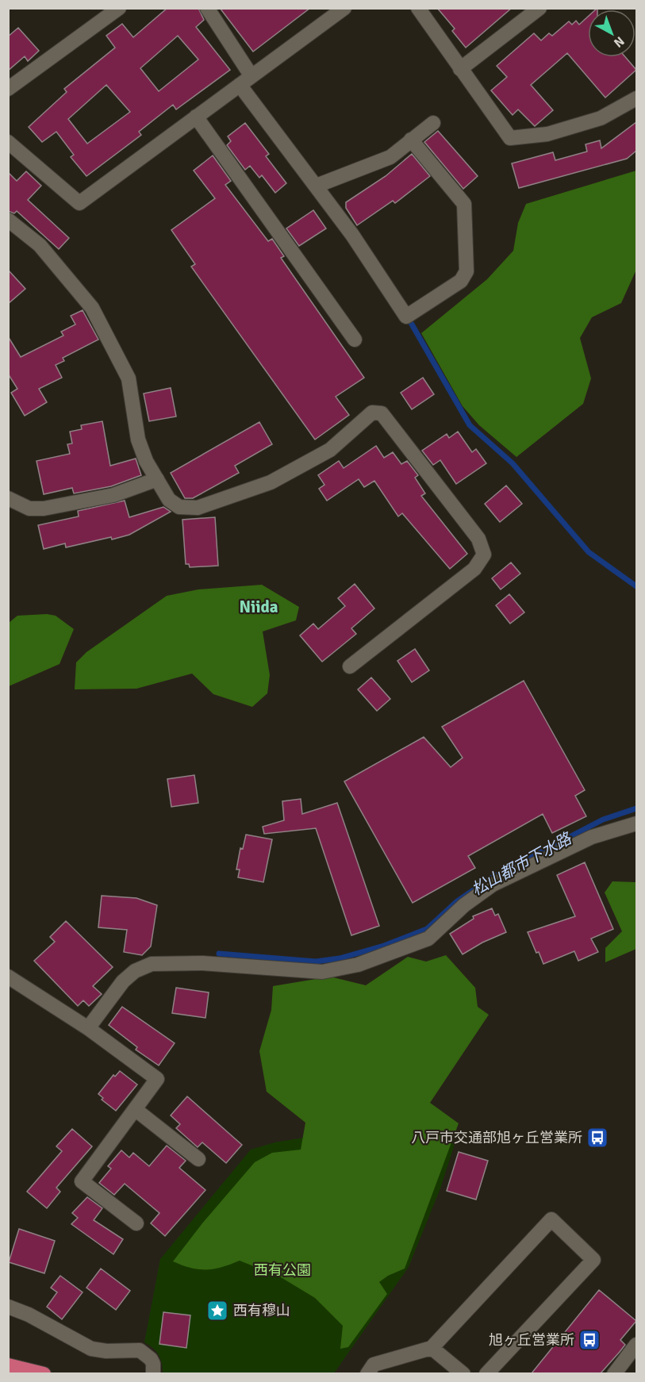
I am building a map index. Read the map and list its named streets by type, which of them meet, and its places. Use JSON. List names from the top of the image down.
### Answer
{
  "districts": ["Niida"],
  "water": ["松山都市下水路"],
  "parks": ["西有公園"],
  "places": {
    "bus stop": ["八戸市交通部旭ヶ丘営業所", "旭ヶ丘営業所"],
    "place": ["西有穆山"]
  },
  "north": "bottom right"
}
